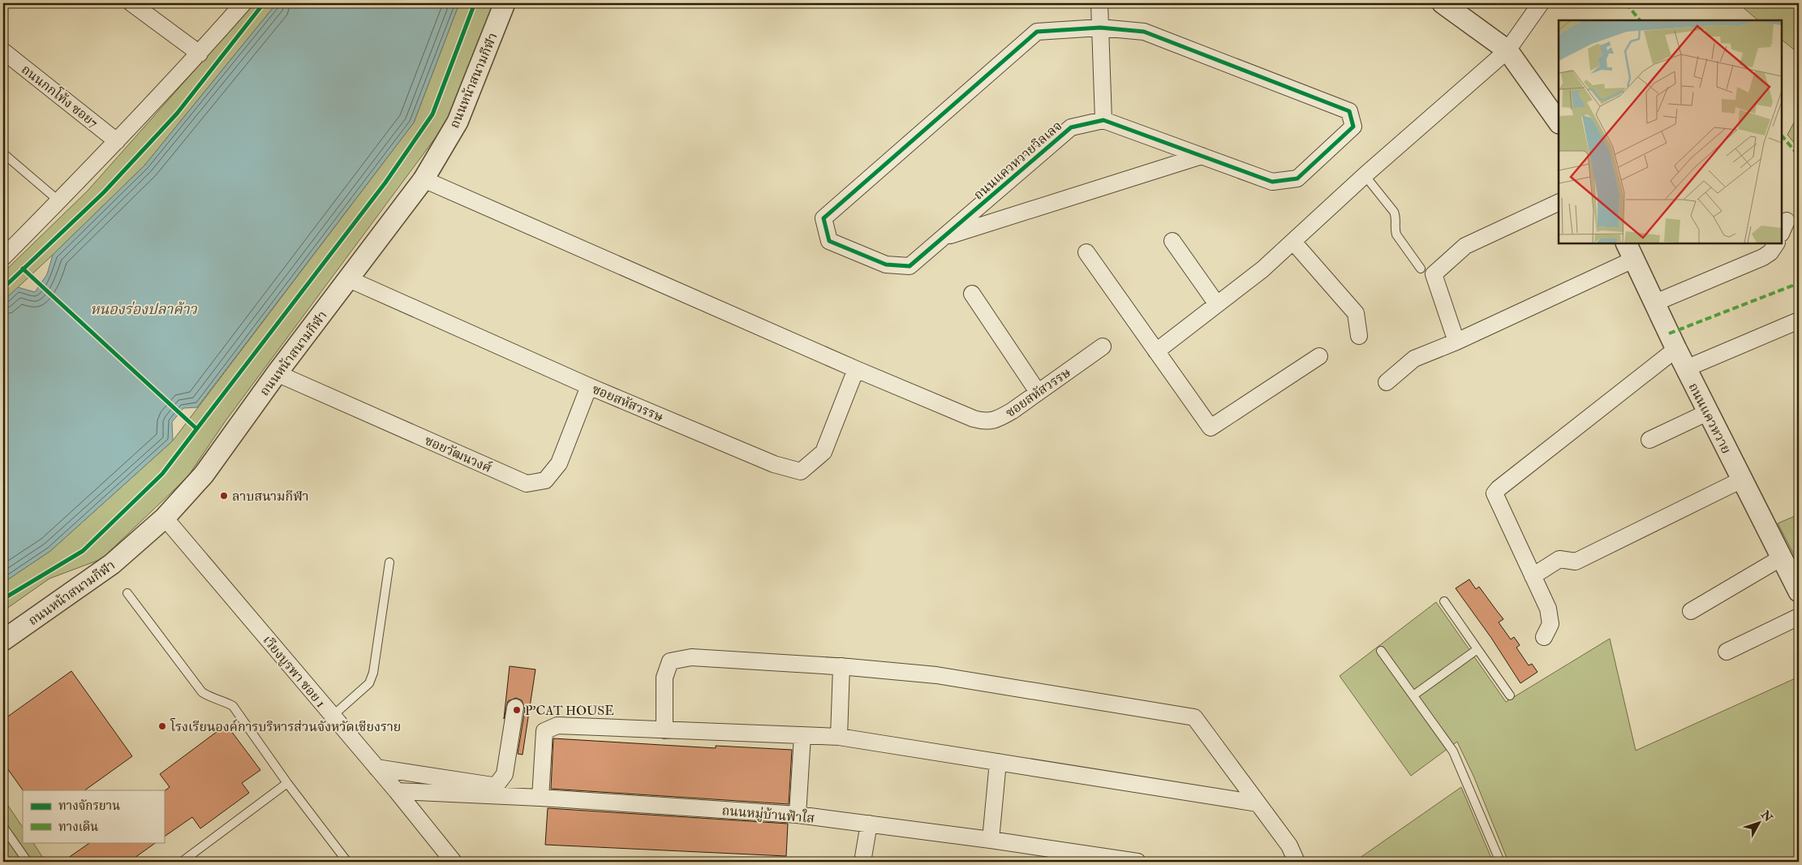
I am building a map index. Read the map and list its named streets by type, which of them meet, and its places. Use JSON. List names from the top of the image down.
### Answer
{
  "streets": {
    "street": [
      "ถนนหน้าสนามกีฬา",
      "ถนนกกโท้ง ซอย7",
      "ถนนแควหวายวิลเลจ",
      "ซอยสหัสวรรษ",
      "ถนนแควหวาย",
      "ซอยวัฒนวงศ์",
      "เวียงบูรพา ซอย 1",
      "ถนนหมู่บ้านฟ้าใส"
    ]
  },
  "crossings": [
    ["ถนนหน้าสนามกีฬา", "ซอยสหัสวรรษ"],
    ["ถนนหน้าสนามกีฬา", "ซอยวัฒนวงศ์"],
    ["ถนนหน้าสนามกีฬา", "เวียงบูรพา ซอย 1"],
    ["ซอยสหัสวรรษ", "ซอยวัฒนวงศ์"],
    ["เวียงบูรพา ซอย 1", "ถนนหมู่บ้านฟ้าใส"]
  ],
  "water": ["หนองร่องปลาค้าว"],
  "places": ["ลาบสนามกีฬา", "P'CAT HOUSE", "โรงเรียนองค์การบริหารส่วนจังหวัดเชียงราย"],
  "legend": ["ทางจักรยาน", "ทางเดิน"],
  "north": "top right"
}
